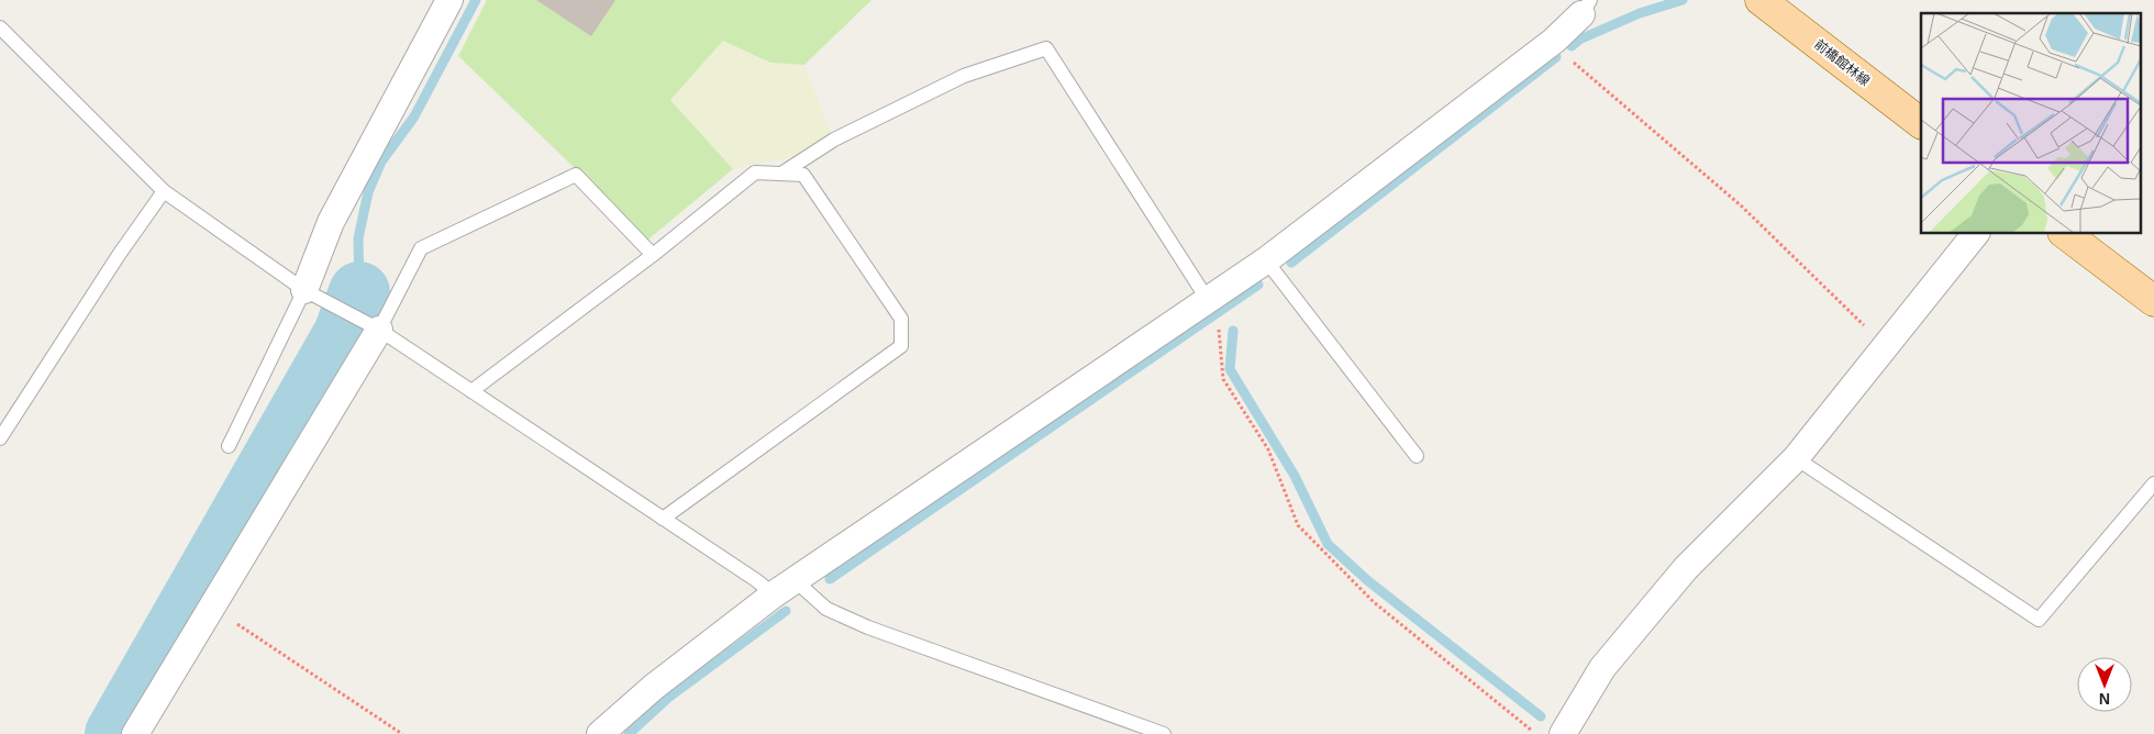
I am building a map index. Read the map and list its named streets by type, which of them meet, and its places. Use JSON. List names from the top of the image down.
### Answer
{
  "streets": {
    "main road": ["前橋館林線"]
  },
  "north": "bottom"
}
